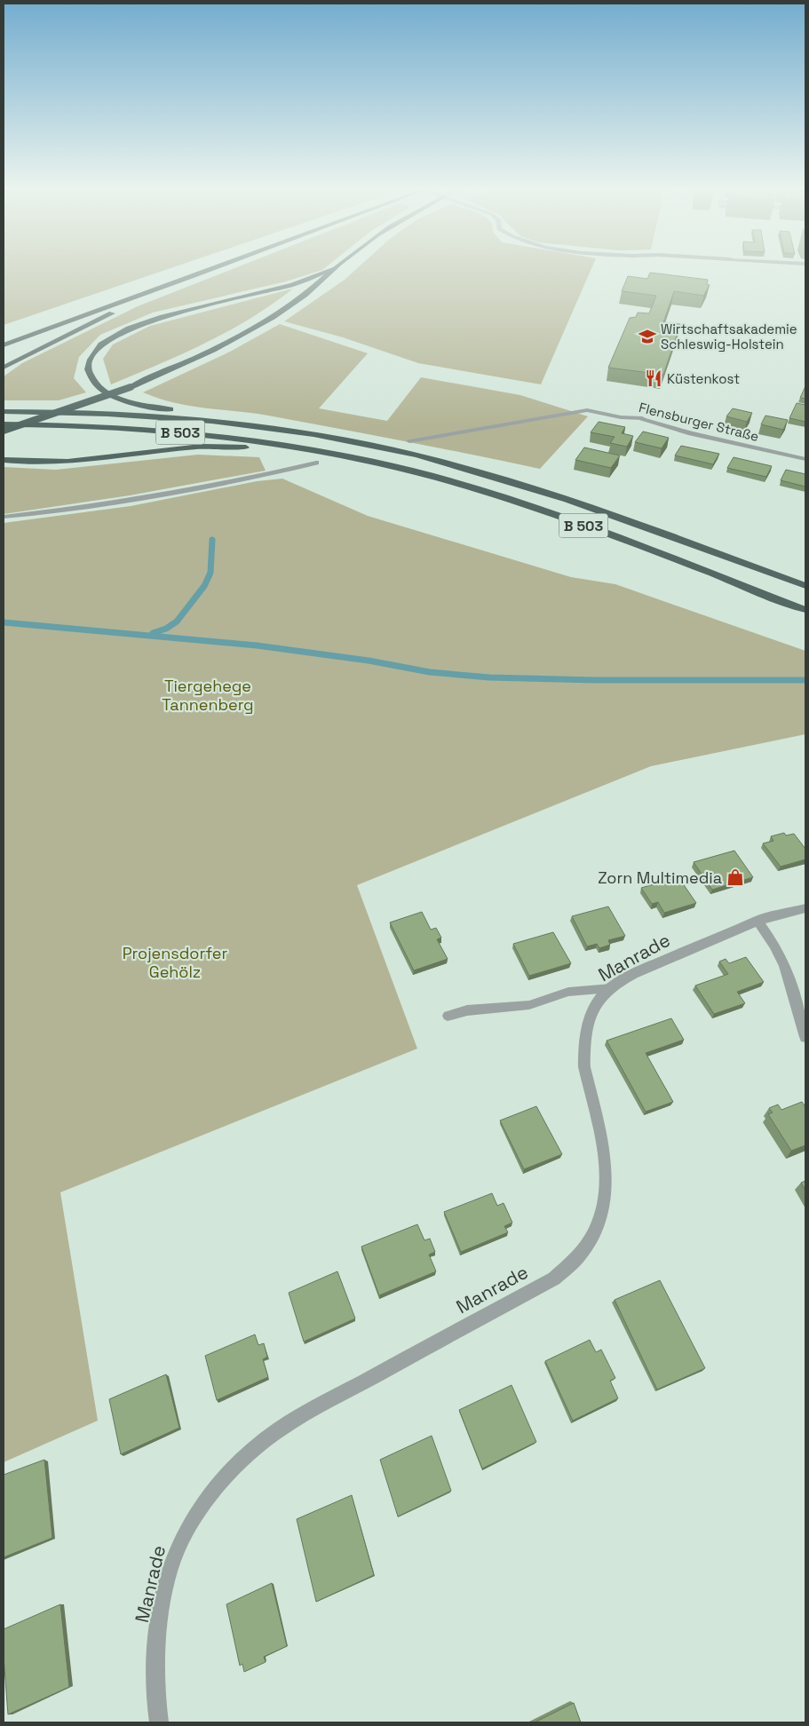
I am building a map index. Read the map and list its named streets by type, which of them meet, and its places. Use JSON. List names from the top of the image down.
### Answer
{
  "streets": {
    "highway": ["B 503"],
    "street": ["Flensburger Straße", "Manrade"]
  },
  "parks": ["Tiergehege Tannenberg", "Projensdorfer Gehölz"],
  "places": {
    "school or university": ["Wirtschaftsakademie Schleswig-Holstein"],
    "restaurant": ["Küstenkost"],
    "shop": ["Zorn Multimedia"]
  }
}
